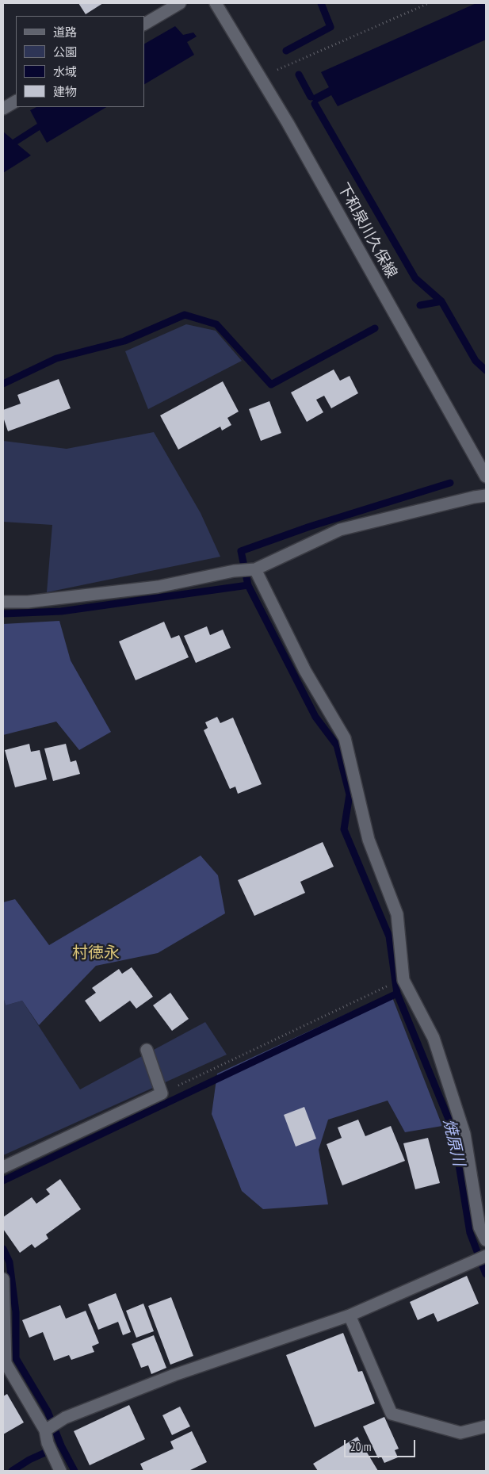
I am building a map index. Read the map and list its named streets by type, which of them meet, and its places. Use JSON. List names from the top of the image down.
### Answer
{
  "streets": {
    "street": ["下和泉川久保線"]
  },
  "districts": ["村徳永"],
  "water": ["焼原川"],
  "legend": [
    "道路",
    "公園",
    "水域",
    "建物"
  ],
  "scale_bar": "20 m"
}
